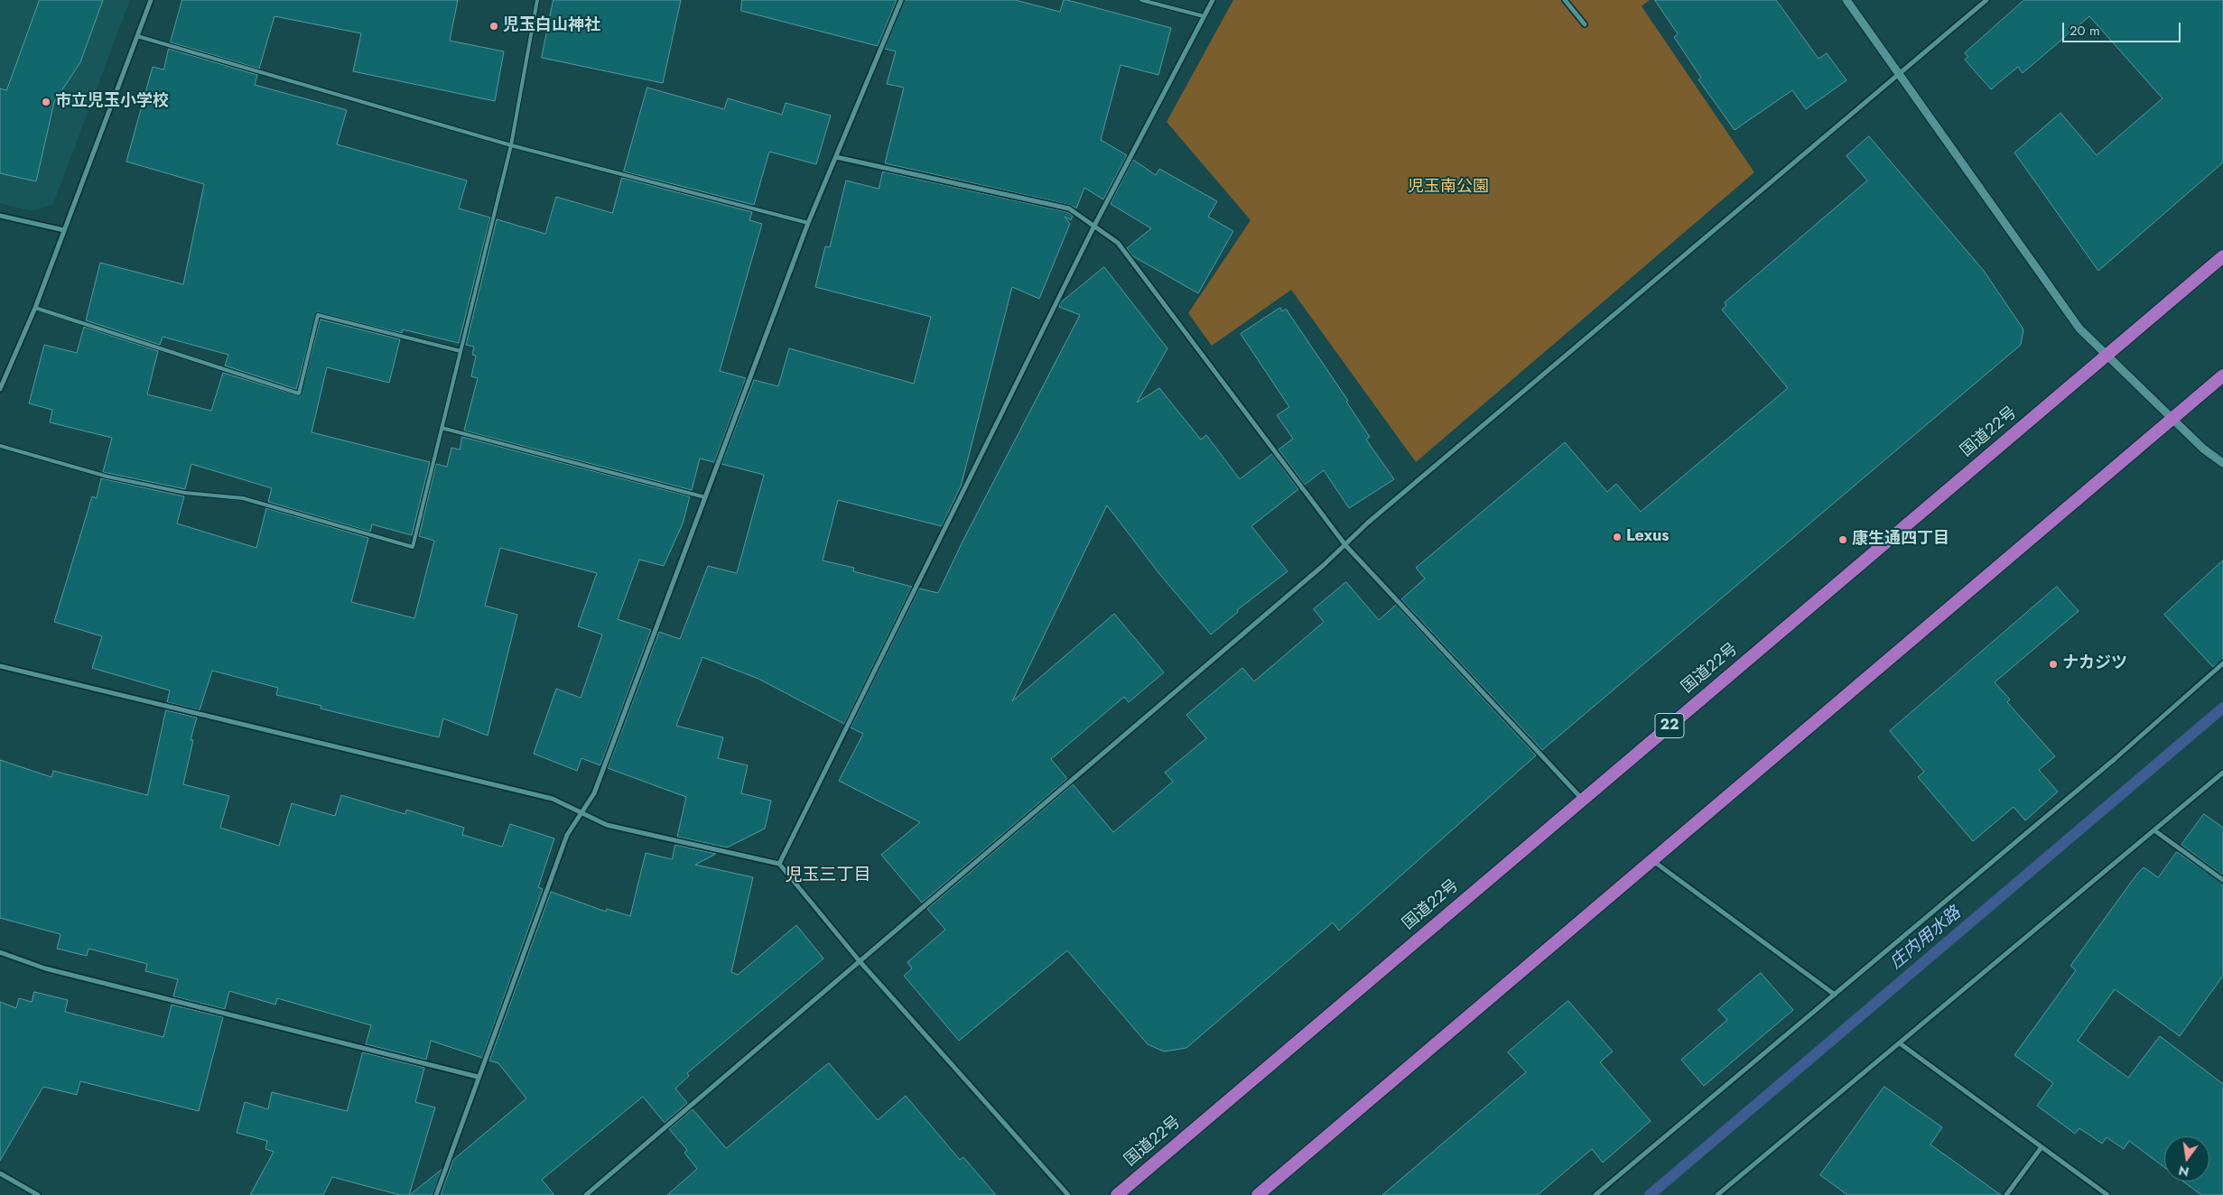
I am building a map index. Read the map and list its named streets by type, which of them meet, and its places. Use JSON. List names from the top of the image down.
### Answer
{
  "streets": {
    "highway": ["国道22号", "22"]
  },
  "districts": ["児玉三丁目"],
  "water": ["庄内用水路"],
  "parks": ["児玉南公園"],
  "places": [
    "児玉白山神社",
    "市立児玉小学校",
    "Lexus",
    "康生通四丁目",
    "ナカジツ"
  ],
  "scale_bar": "20 m",
  "north": "bottom"
}
